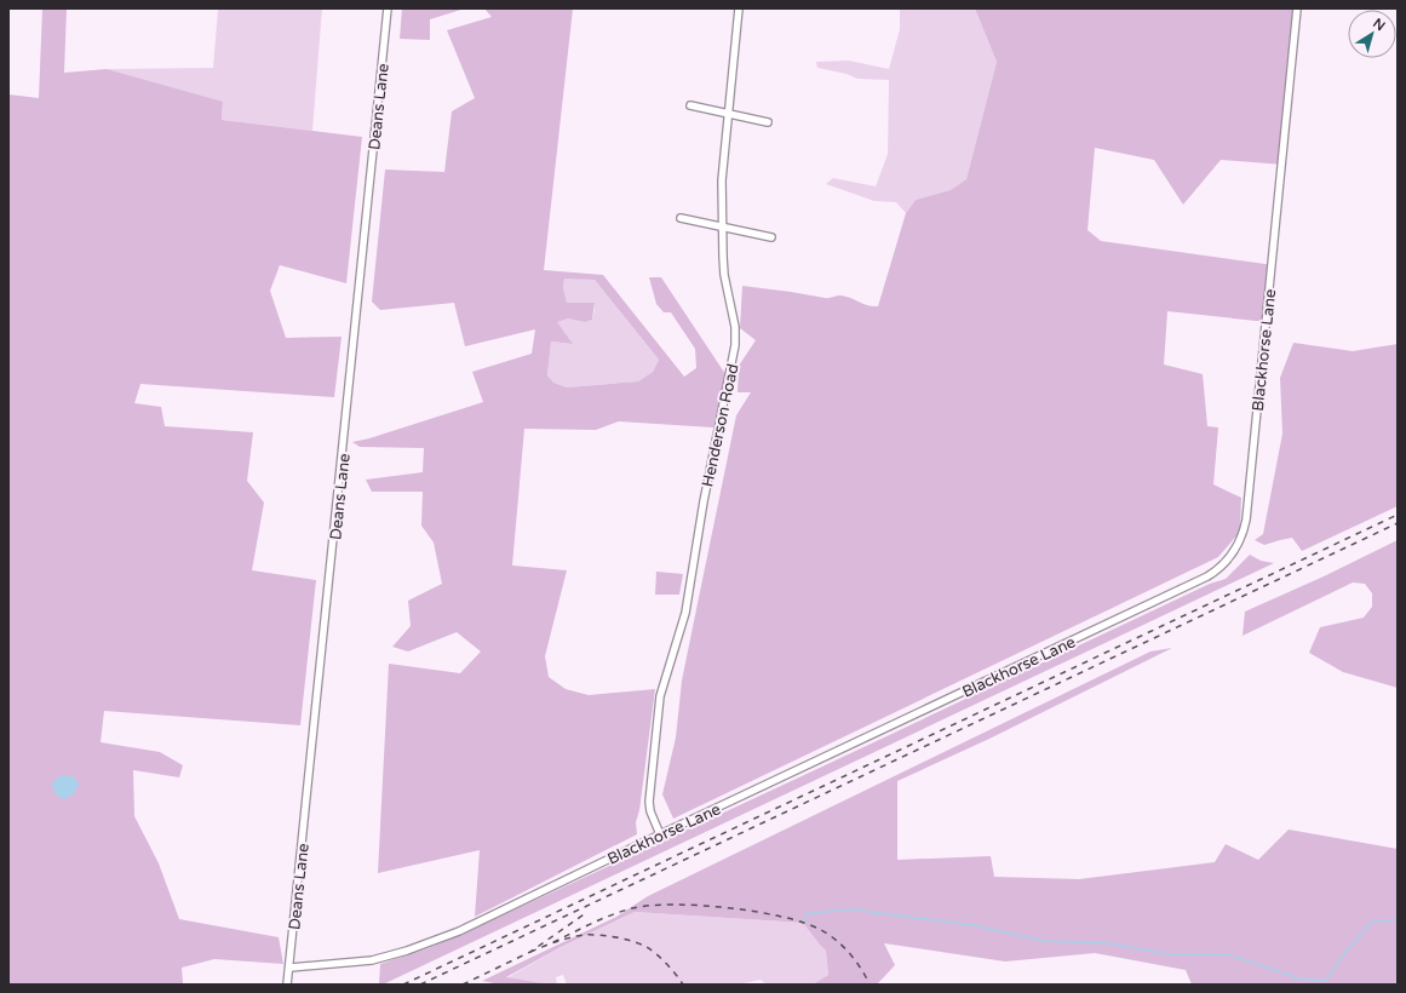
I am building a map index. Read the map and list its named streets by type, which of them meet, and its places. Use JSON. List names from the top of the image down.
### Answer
{
  "streets": {
    "street": ["Deans Lane", "Blackhorse Lane", "Henderson Road"]
  },
  "crossings": [
    ["Deans Lane", "Blackhorse Lane"],
    ["Blackhorse Lane", "Henderson Road"]
  ],
  "north": "top right"
}
